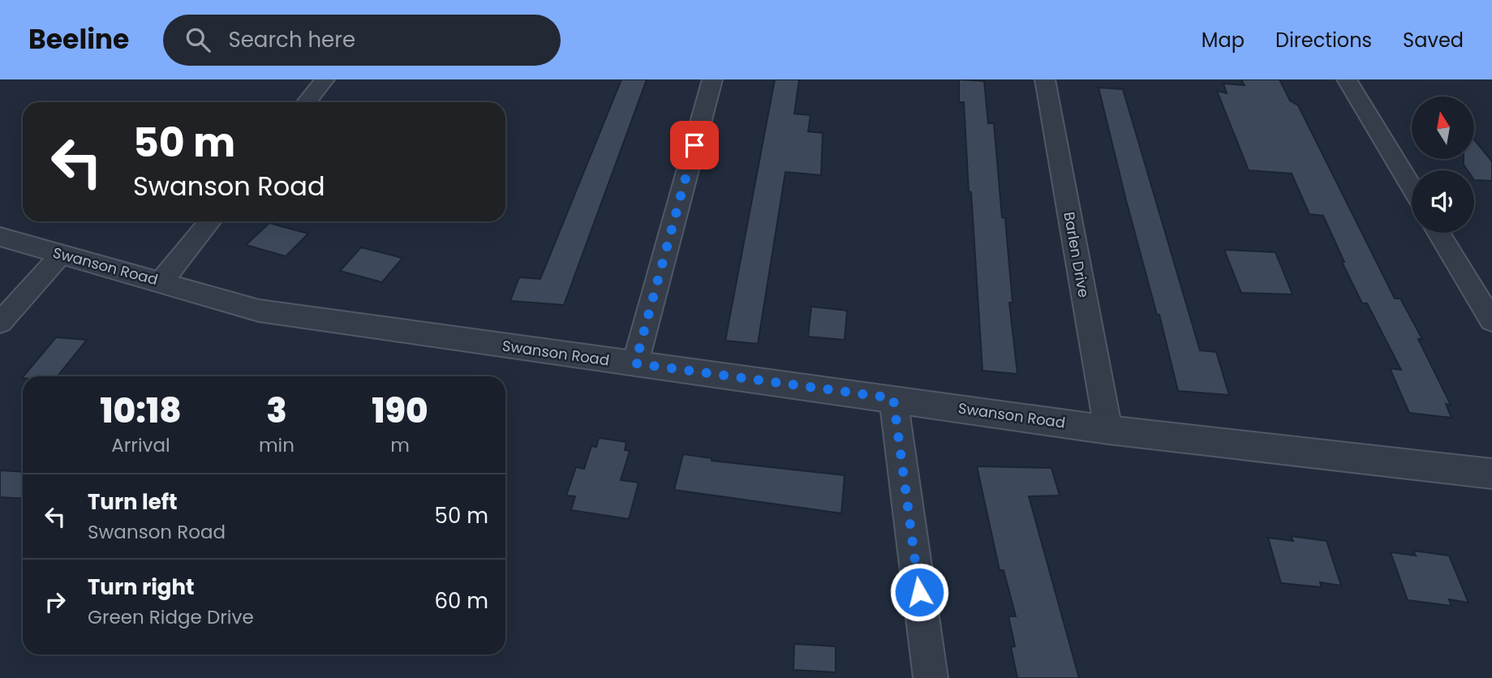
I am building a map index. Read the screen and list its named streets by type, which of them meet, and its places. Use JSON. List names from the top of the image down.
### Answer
{
  "streets": {
    "street": ["Barlen Drive", "Swanson Road"]
  },
  "crossings": [
    ["Barlen Drive", "Swanson Road"]
  ],
  "north": "top",
  "page": {
    "header": "Beeline",
    "search": "Search here",
    "nav": ["Map", "Directions", "Saved"],
    "turn": ["50 m", "Swanson Road"],
    "eta": [
      "10:18",
      "Arrival",
      "3",
      "min",
      "190",
      "m"
    ],
    "list": [
      {
        "name": "Turn left",
        "note": "Swanson Road",
        "value": "50 m"
      },
      {
        "name": "Turn right",
        "note": "Green Ridge Drive",
        "value": "60 m"
      }
    ]
  }
}
